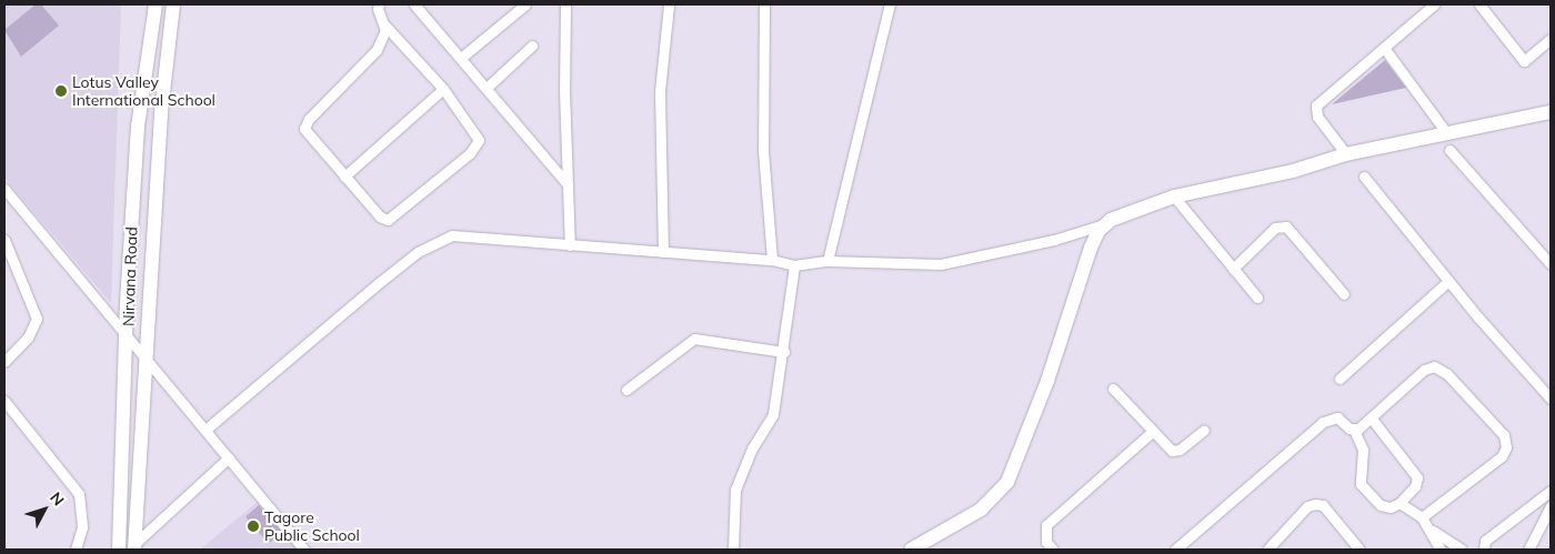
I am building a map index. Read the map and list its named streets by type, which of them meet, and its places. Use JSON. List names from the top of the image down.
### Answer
{
  "streets": {
    "main road": ["Nirvana Road"]
  },
  "places": ["Lotus Valley International School", "Tagore Public School"],
  "north": "top right"
}
